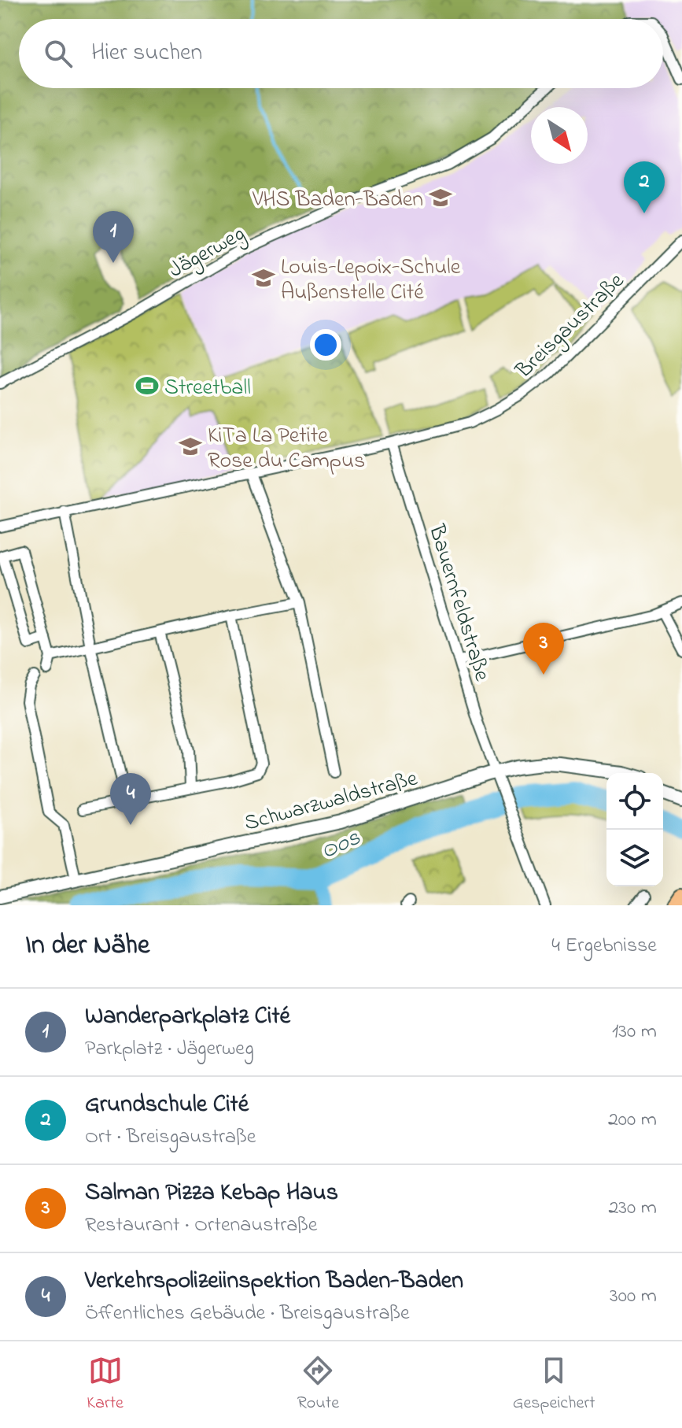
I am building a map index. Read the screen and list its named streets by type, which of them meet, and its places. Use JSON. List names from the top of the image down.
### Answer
{
  "streets": {
    "street": [
      "Jägerweg",
      "Breisgaustraße",
      "Bauernfeldstraße",
      "Schwarzwaldstraße"
    ]
  },
  "crossings": [
    ["Breisgaustraße", "Bauernfeldstraße"],
    ["Bauernfeldstraße", "Schwarzwaldstraße"]
  ],
  "water": ["Oos"],
  "places": {
    "school or university": ["VHS Baden-Baden", "Louis-Lepoix-Schule Außenstelle Cité", "KiTa La Petite Rose du Campus"],
    "sports": ["Streetball"]
  },
  "north": "bottom right",
  "page": {
    "search": "Hier suchen",
    "pins": [
      "2",
      "1",
      "3",
      "4"
    ],
    "heading": ["In der Nähe", "4 Ergebnisse"],
    "list": [
      {
        "mark": "1",
        "name": "Wanderparkplatz Cité",
        "note": "Parkplatz · Jägerweg",
        "value": "130 m"
      },
      {
        "mark": "2",
        "name": "Grundschule Cité",
        "note": "Ort · Breisgaustraße",
        "value": "200 m"
      },
      {
        "mark": "3",
        "name": "Salman Pizza Kebap Haus",
        "note": "Restaurant · Ortenaustraße",
        "value": "230 m"
      },
      {
        "mark": "4",
        "name": "Verkehrspolizeiinspektion Baden-Baden",
        "note": "Öffentliches Gebäude · Breisgaustraße",
        "value": "300 m"
      }
    ],
    "nav": ["Karte", "Route", "Gespeichert"]
  }
}
